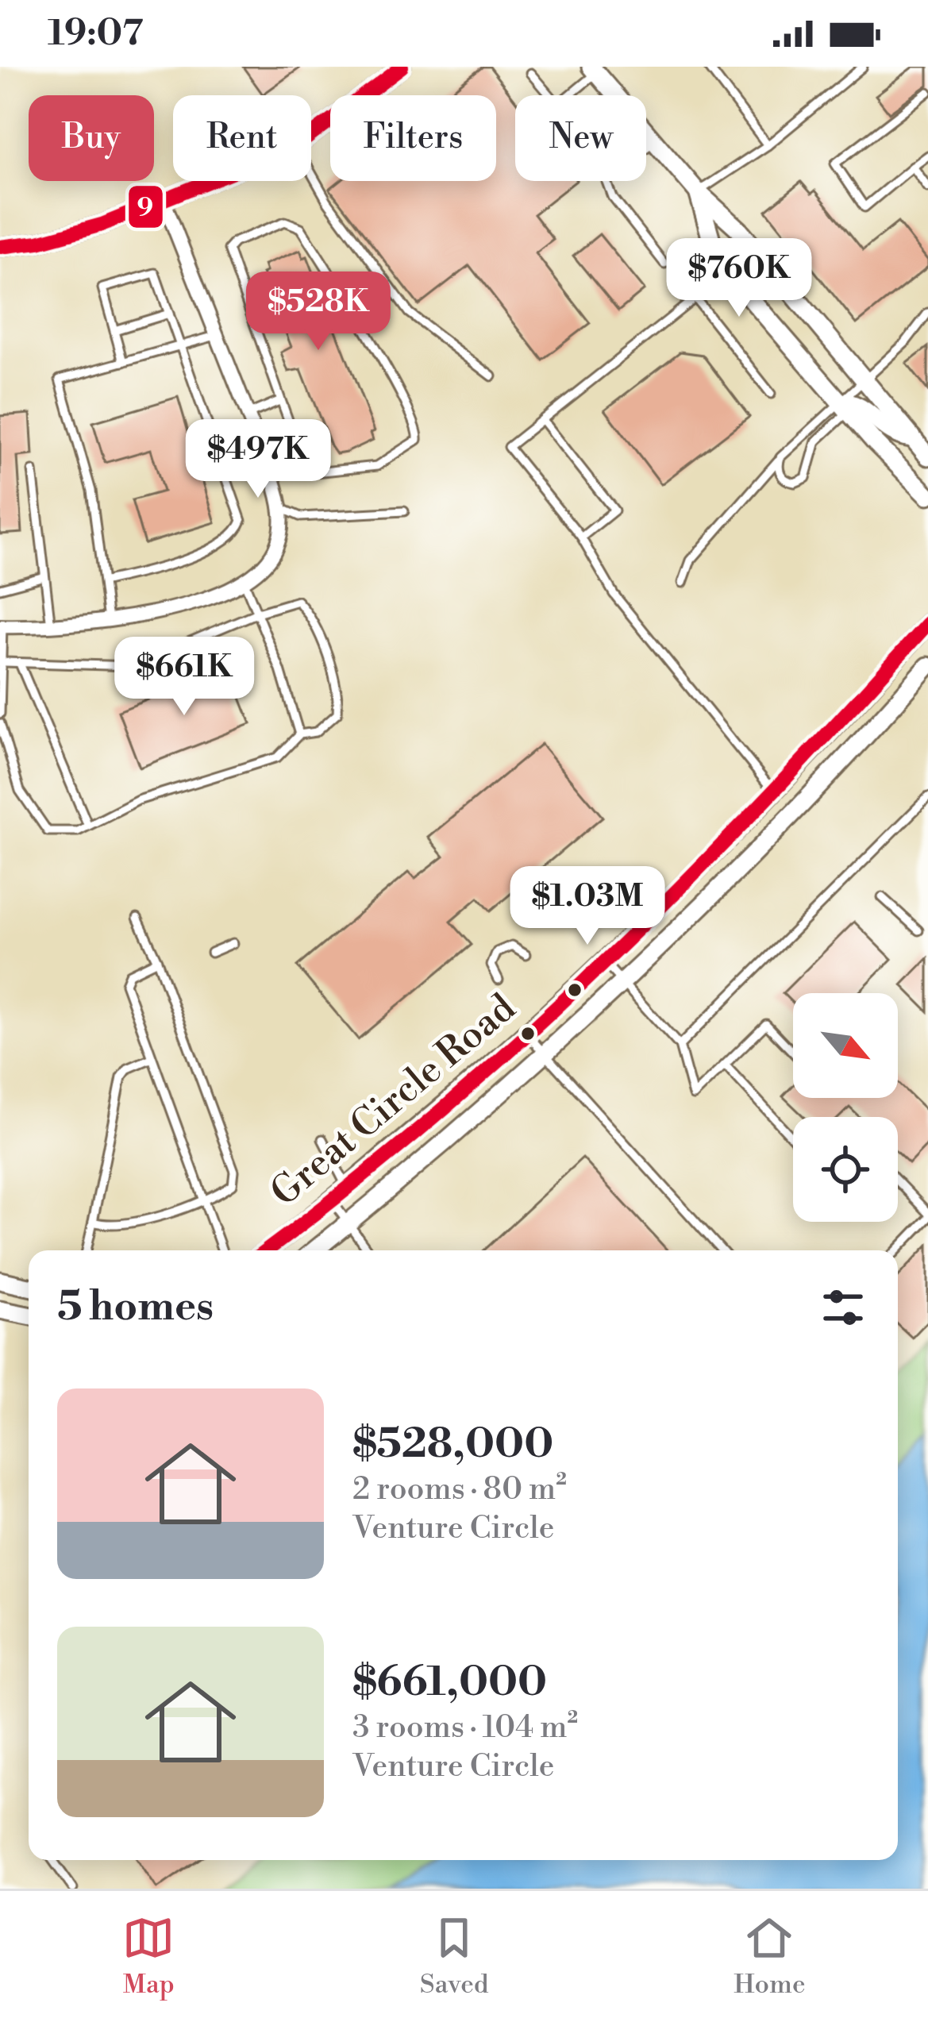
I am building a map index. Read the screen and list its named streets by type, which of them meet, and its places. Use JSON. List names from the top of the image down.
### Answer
{
  "streets": {
    "street": ["Great Circle Road"]
  },
  "lines": ["transit line 9"],
  "north": "bottom right",
  "page": {
    "status": "19:07",
    "chip": [
      "Buy",
      "Rent",
      "Filters",
      "New"
    ],
    "price": [
      "$760K",
      "$528K",
      "$497K",
      "$661K",
      "$1.03M"
    ],
    "heading": "5 homes",
    "list": [
      {
        "name": "$528,000",
        "note": "2 rooms · 80 m² · Venture Circle"
      },
      {
        "name": "$661,000",
        "note": "3 rooms · 104 m² · Venture Circle"
      }
    ],
    "tabs": ["Map", "Saved", "Home"]
  }
}
